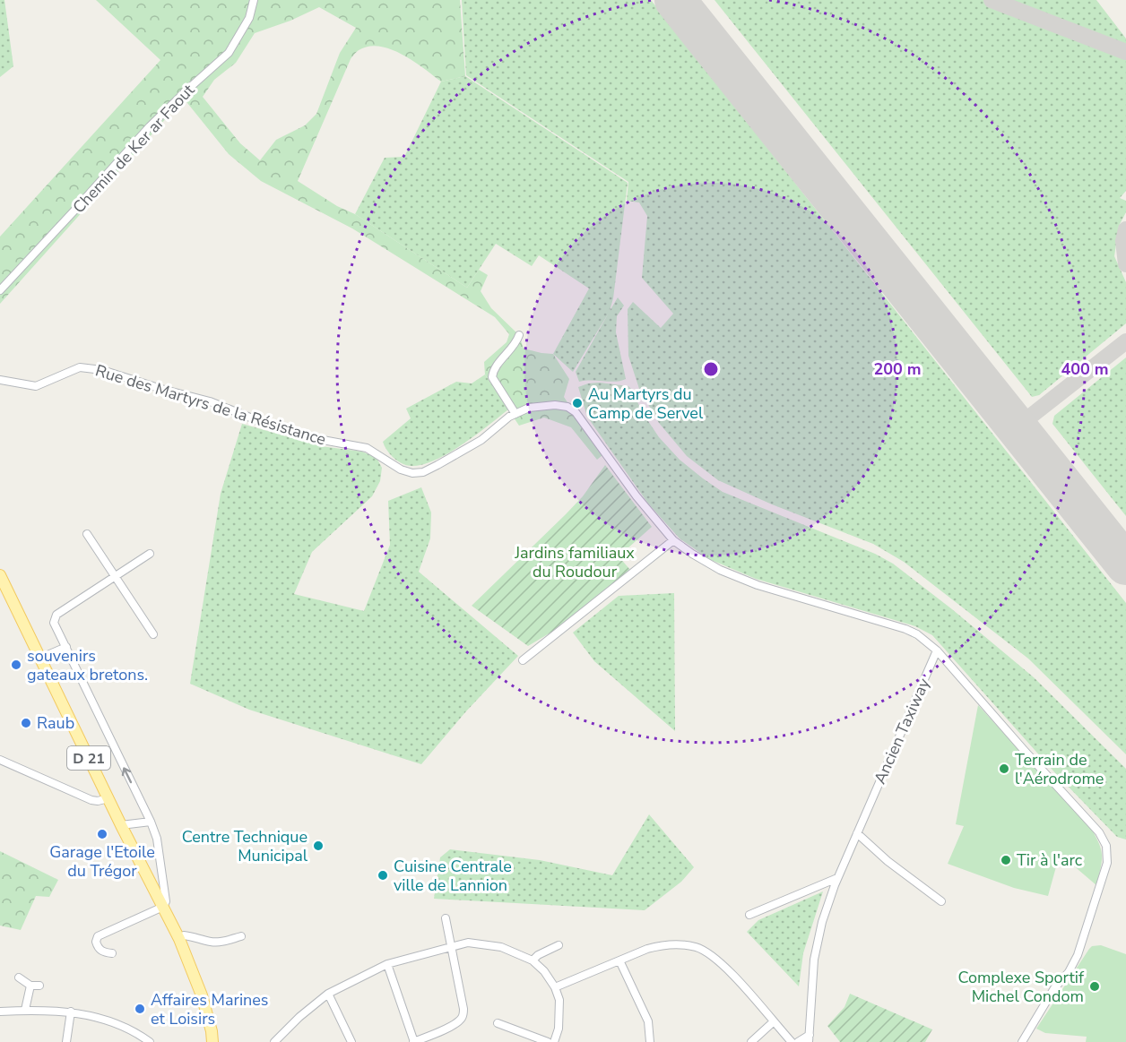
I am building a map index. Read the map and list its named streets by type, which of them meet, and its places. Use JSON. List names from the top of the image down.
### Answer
{
  "streets": {
    "main road": ["D 21"],
    "street": ["Chemin de Ker ar Faout", "Rue des Martyrs de la Résistance", "Ancien Taxiway"]
  },
  "crossings": [
    ["Rue des Martyrs de la Résistance", "Ancien Taxiway"]
  ],
  "parks": ["Jardins familiaux du Roudour"],
  "places": [
    "Au Martyrs du Camp de Servel",
    "souvenirs gateaux bretons.",
    "Raub",
    "Terrain de l'Aérodrome",
    "Garage l'Etoile du Trégor",
    "Centre Technique Municipal",
    "Tir à l'arc",
    "Cuisine Centrale ville de Lannion",
    "Complexe Sportif Michel Condom",
    "Affaires Marines et Loisirs"
  ],
  "rings": ["200 m", "400 m"]
}
